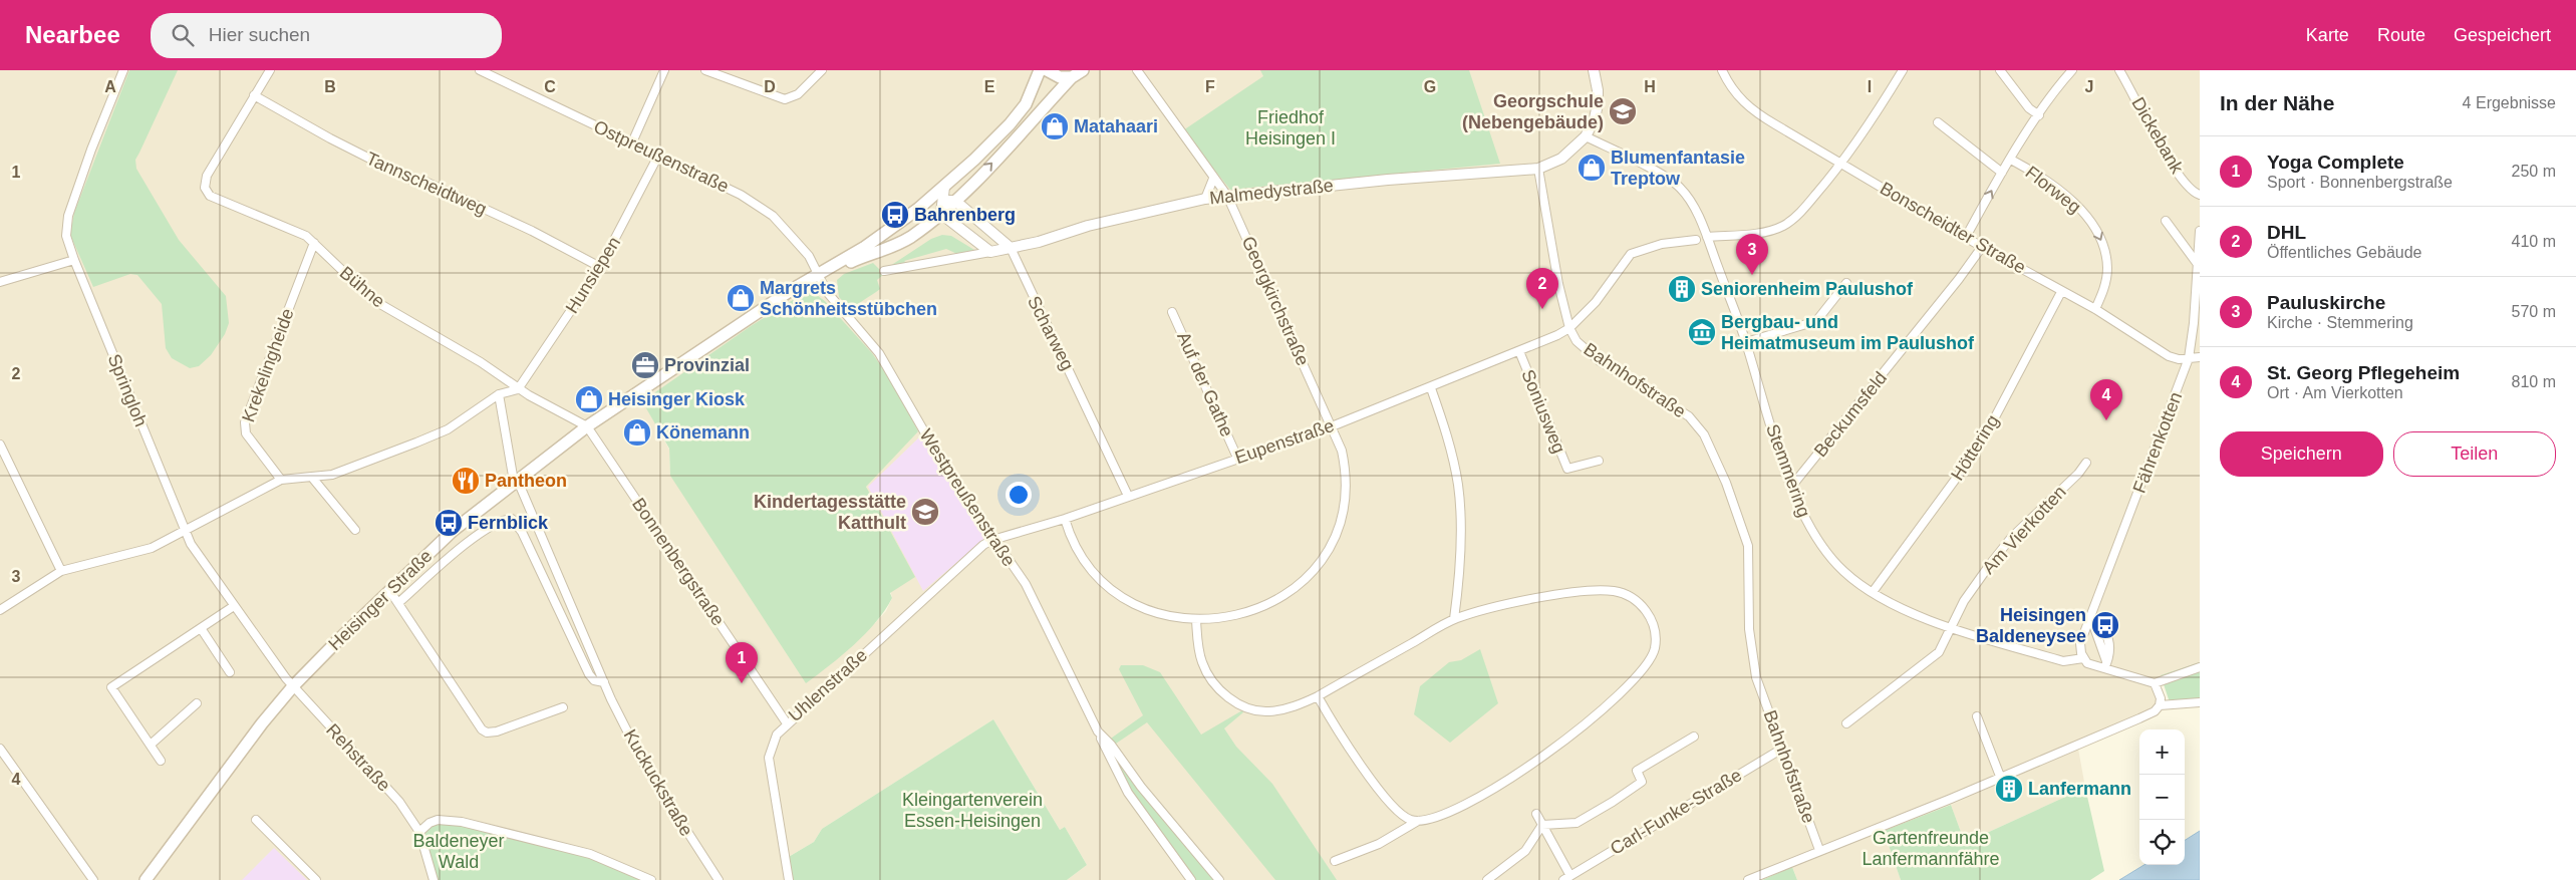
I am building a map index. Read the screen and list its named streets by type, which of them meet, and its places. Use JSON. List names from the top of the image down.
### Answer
{
  "streets": {
    "main road": ["Heisinger Straße"],
    "street": [
      "Dickebank",
      "Ostpreußenstraße",
      "Tannscheidtweg",
      "Florweg",
      "Malmedystraße",
      "Bonscheidter Straße",
      "Hunsiepen",
      "Bühne",
      "Georgkirchstraße",
      "Scharweg",
      "Krekelingheide",
      "Bahnhofstraße",
      "Auf der Gathe",
      "Springloh",
      "Soniusweg",
      "Beckumsfeld",
      "Eupenstraße",
      "Fährenkotten",
      "Höttering",
      "Stemmering",
      "Westpreußenstraße",
      "Am Vierkotten",
      "Bonnenbergstraße",
      "Uhlenstraße",
      "Rehstraße",
      "Kuckuckstraße",
      "Carl-Funke-Straße"
    ]
  },
  "crossings": [
    ["Ostpreußenstraße", "Hunsiepen"],
    ["Ostpreußenstraße", "Westpreußenstraße"],
    ["Ostpreußenstraße", "Heisinger Straße"],
    ["Tannscheidtweg", "Hunsiepen"],
    ["Tannscheidtweg", "Bühne"],
    ["Florweg", "Bonscheidter Straße"],
    ["Malmedystraße", "Georgkirchstraße"],
    ["Malmedystraße", "Scharweg"],
    ["Malmedystraße", "Bahnhofstraße"],
    ["Bonscheidter Straße", "Beckumsfeld"],
    ["Bonscheidter Straße", "Fährenkotten"],
    ["Bonscheidter Straße", "Höttering"],
    ["Hunsiepen", "Bühne"],
    ["Bühne", "Krekelingheide"],
    ["Bühne", "Bonnenbergstraße"],
    ["Bühne", "Heisinger Straße"],
    ["Georgkirchstraße", "Eupenstraße"],
    ["Scharweg", "Eupenstraße"],
    ["Scharweg", "Heisinger Straße"],
    ["Bahnhofstraße", "Eupenstraße"],
    ["Bahnhofstraße", "Carl-Funke-Straße"],
    ["Auf der Gathe", "Eupenstraße"],
    ["Springloh", "Heisinger Straße"],
    ["Springloh", "Rehstraße"],
    ["Soniusweg", "Eupenstraße"],
    ["Beckumsfeld", "Stemmering"],
    ["Eupenstraße", "Westpreußenstraße"],
    ["Eupenstraße", "Uhlenstraße"],
    ["Fährenkotten", "Stemmering"],
    ["Höttering", "Stemmering"],
    ["Stemmering", "Am Vierkotten"],
    ["Westpreußenstraße", "Heisinger Straße"],
    ["Westpreußenstraße", "Uhlenstraße"],
    ["Bonnenbergstraße", "Heisinger Straße"],
    ["Bonnenbergstraße", "Uhlenstraße"],
    ["Heisinger Straße", "Rehstraße"],
    ["Heisinger Straße", "Kuckuckstraße"]
  ],
  "one_way": ["Florweg"],
  "parks": [
    "Friedhof Heisingen I",
    "Kleingartenverein Essen-Heisingen",
    "Gartenfreunde Lanfermannfähre",
    "Baldeneyer Wald"
  ],
  "places": {
    "school or university": ["Georgschule (Nebengebäude)", "Kindertagesstätte Katthult"],
    "shop": [
      "Matahaari",
      "Blumenfantasie Treptow",
      "Margrets Schönheitsstübchen",
      "Heisinger Kiosk",
      "Könemann"
    ],
    "bus stop": ["Bahrenberg", "Fernblick", "Heisingen Baldeneysee"],
    "building": ["Seniorenheim Paulushof", "Lanfermann"],
    "museum": ["Bergbau- und Heimatmuseum im Paulushof"],
    "office": ["Provinzial"],
    "restaurant": ["Pantheon"]
  },
  "page": {
    "header": "Nearbee",
    "search": "Hier suchen",
    "nav": ["Karte", "Route", "Gespeichert"],
    "heading": ["In der Nähe", "4 Ergebnisse"],
    "list": [
      {
        "mark": "1",
        "name": "Yoga Complete",
        "note": "Sport · Bonnenbergstraße",
        "value": "250 m"
      },
      {
        "mark": "2",
        "name": "DHL",
        "note": "Öffentliches Gebäude",
        "value": "410 m"
      },
      {
        "mark": "3",
        "name": "Pauluskirche",
        "note": "Kirche · Stemmering",
        "value": "570 m"
      },
      {
        "mark": "4",
        "name": "St. Georg Pflegeheim",
        "note": "Ort · Am Vierkotten",
        "value": "810 m"
      }
    ],
    "pins": [
      "3",
      "2",
      "4",
      "1"
    ],
    "buttons": ["Speichern", "Teilen"],
    "map_buttons": ["+", "−"]
  },
  "grid": {
    "columns": [
      "A",
      "B",
      "C",
      "D",
      "E",
      "F",
      "G",
      "H",
      "I",
      "J"
    ],
    "rows": [
      "1",
      "2",
      "3",
      "4"
    ]
  }
}
